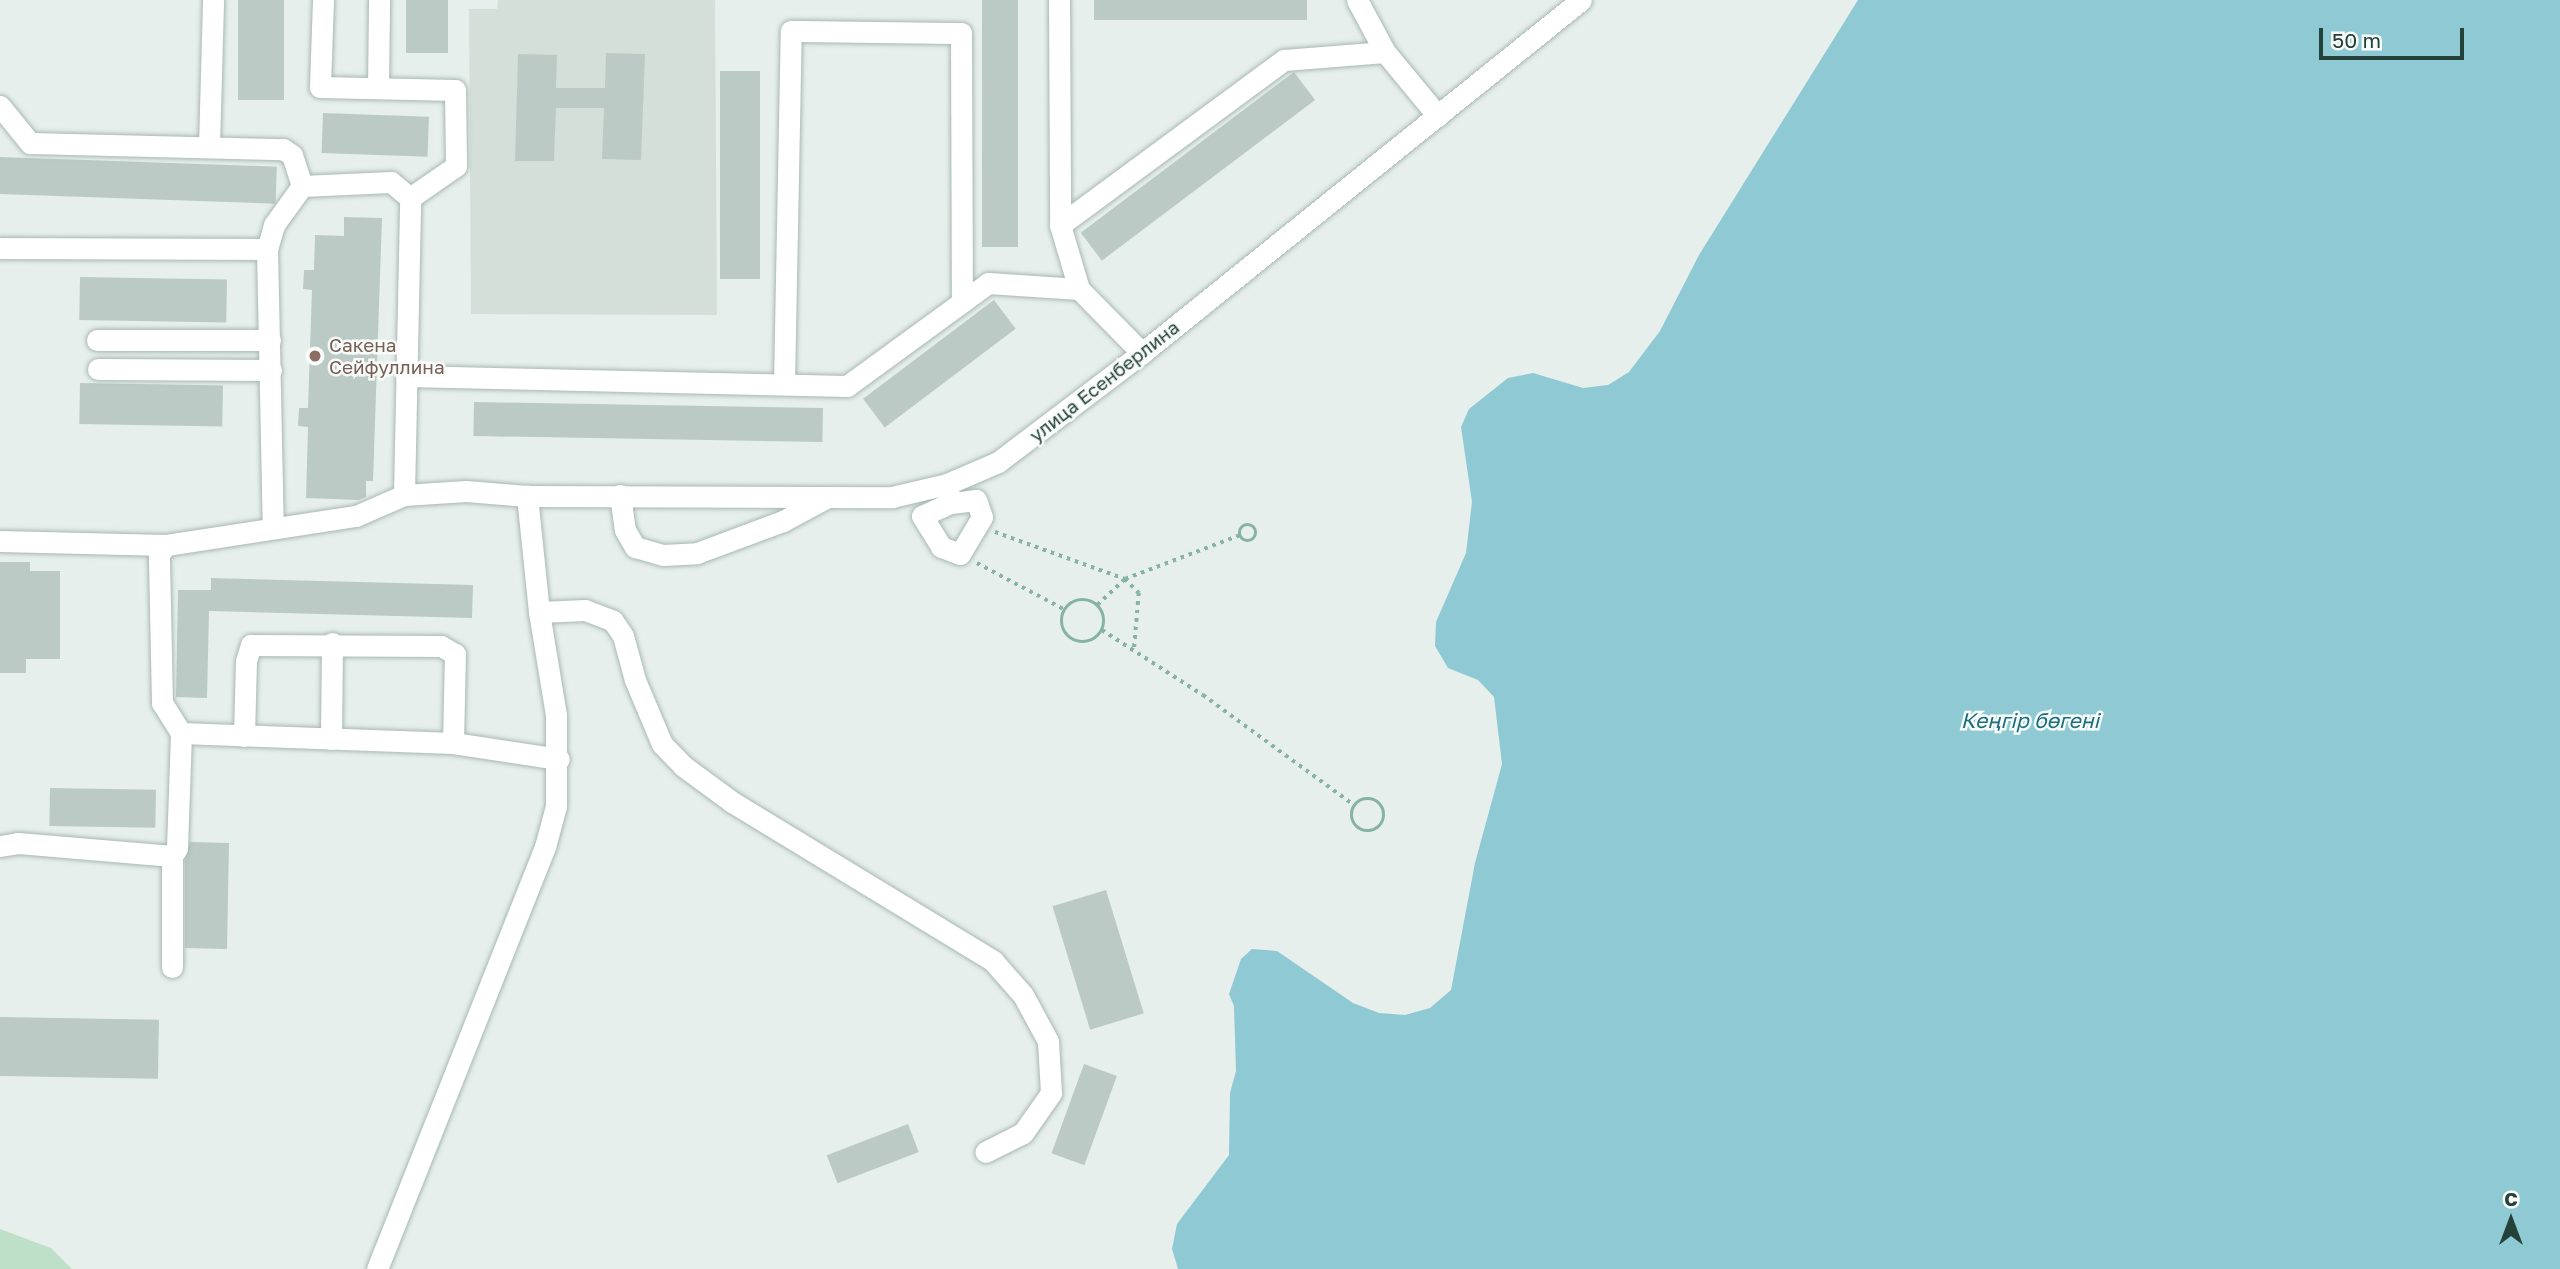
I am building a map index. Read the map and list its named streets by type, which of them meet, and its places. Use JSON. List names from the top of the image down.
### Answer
{
  "streets": {
    "street": ["улица Есенберлина"]
  },
  "water": ["Кеңгір бөгені"],
  "places": ["Сакена Сейфуллина"],
  "scale_bar": "50 m",
  "north": "top"
}
